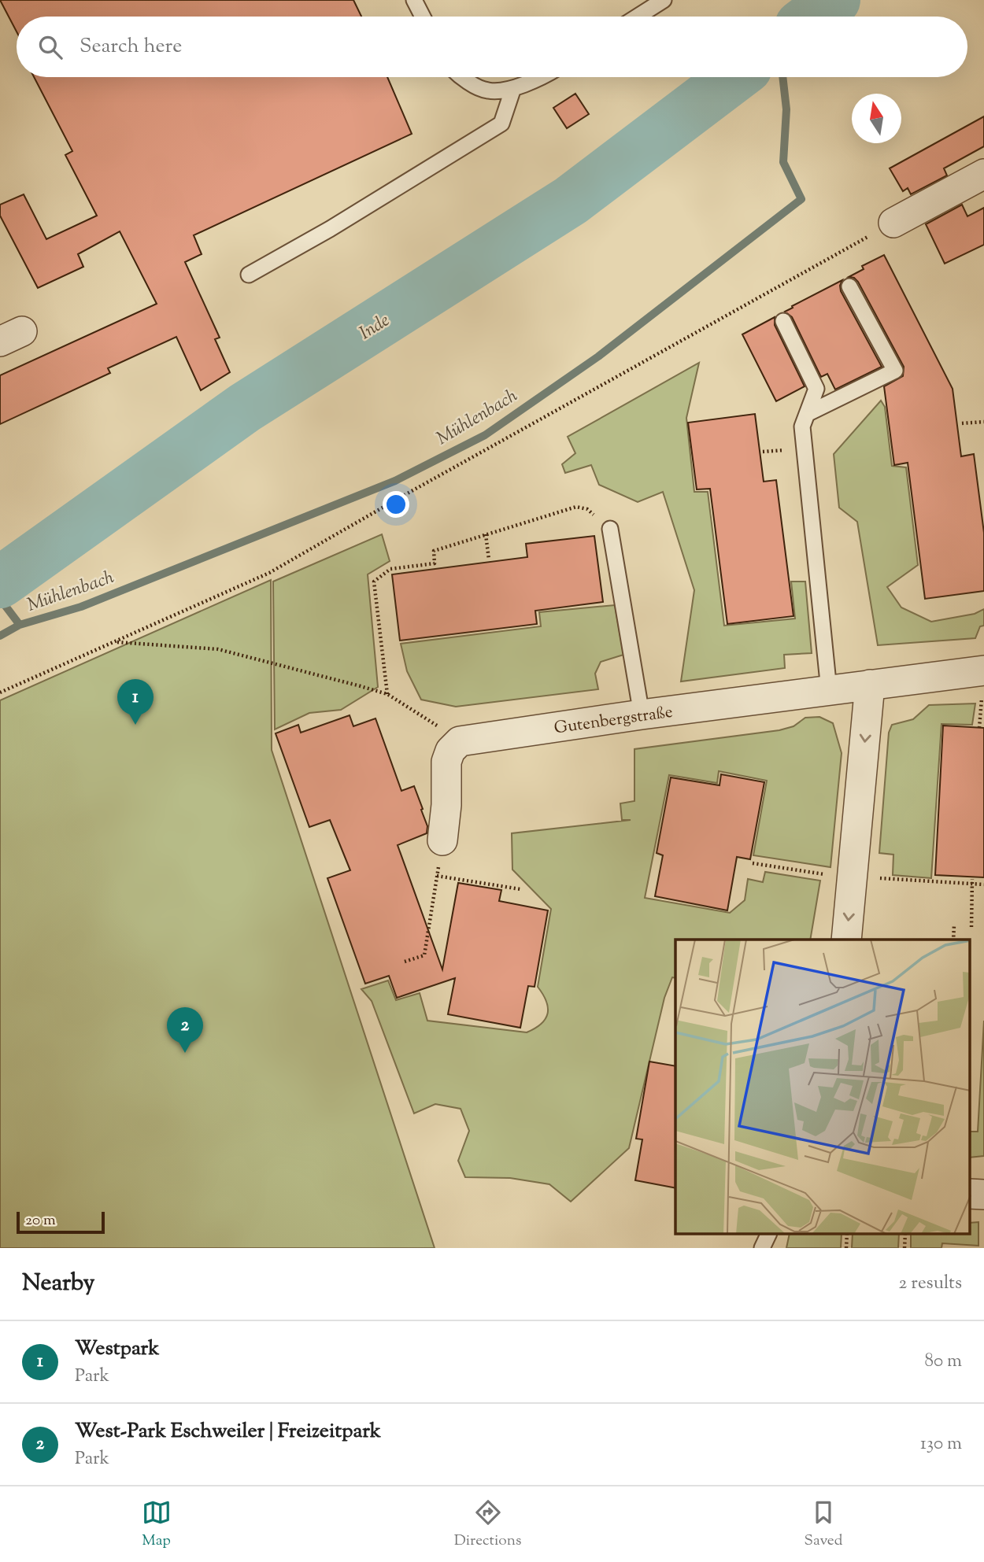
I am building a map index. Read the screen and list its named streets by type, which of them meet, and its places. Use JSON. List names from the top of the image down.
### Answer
{
  "streets": {
    "street": ["Gutenbergstraße"]
  },
  "water": ["Inde", "Mühlenbach"],
  "scale_bar": "20 m",
  "north": "top",
  "page": {
    "search": "Search here",
    "pins": ["1", "2"],
    "scale": "20 m",
    "heading": ["Nearby", "2 results"],
    "list": [
      {
        "mark": "1",
        "name": "Westpark",
        "note": "Park",
        "value": "80 m"
      },
      {
        "mark": "2",
        "name": "West-Park Eschweiler | Freizeitpark",
        "note": "Park",
        "value": "130 m"
      }
    ],
    "nav": ["Map", "Directions", "Saved"]
  }
}
